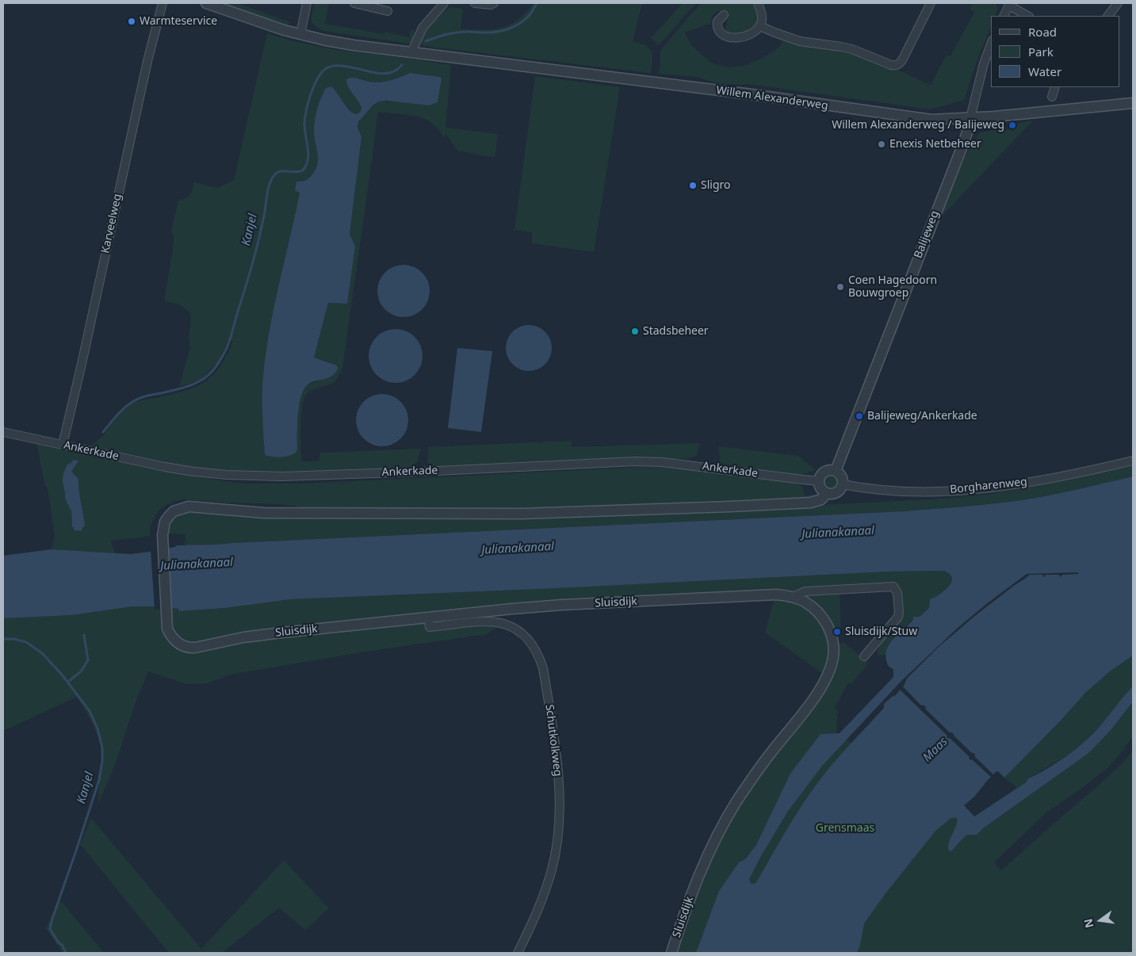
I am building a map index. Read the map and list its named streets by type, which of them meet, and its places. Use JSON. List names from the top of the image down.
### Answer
{
  "streets": {
    "street": [
      "Willem Alexanderweg",
      "Karveelweg",
      "Balijeweg",
      "Ankerkade",
      "Borgharenweg",
      "Sluisdijk",
      "Schutkolkweg"
    ]
  },
  "crossings": [
    ["Willem Alexanderweg", "Balijeweg"],
    ["Karveelweg", "Ankerkade"],
    ["Balijeweg", "Ankerkade"],
    ["Balijeweg", "Borgharenweg"],
    ["Balijeweg", "Sluisdijk"],
    ["Ankerkade", "Borgharenweg"],
    ["Ankerkade", "Sluisdijk"],
    ["Borgharenweg", "Sluisdijk"],
    ["Sluisdijk", "Schutkolkweg"]
  ],
  "water": ["Kanjel", "Julianakanaal", "Maas"],
  "parks": ["Grensmaas"],
  "places": [
    "Warmteservice",
    "Willem Alexanderweg / Balijeweg",
    "Enexis Netbeheer",
    "Sligro",
    "Coen Hagedoorn Bouwgroep",
    "Stadsbeheer",
    "Balijeweg/Ankerkade",
    "Sluisdijk/Stuw"
  ],
  "legend": ["Road", "Park", "Water"],
  "north": "left"
}
